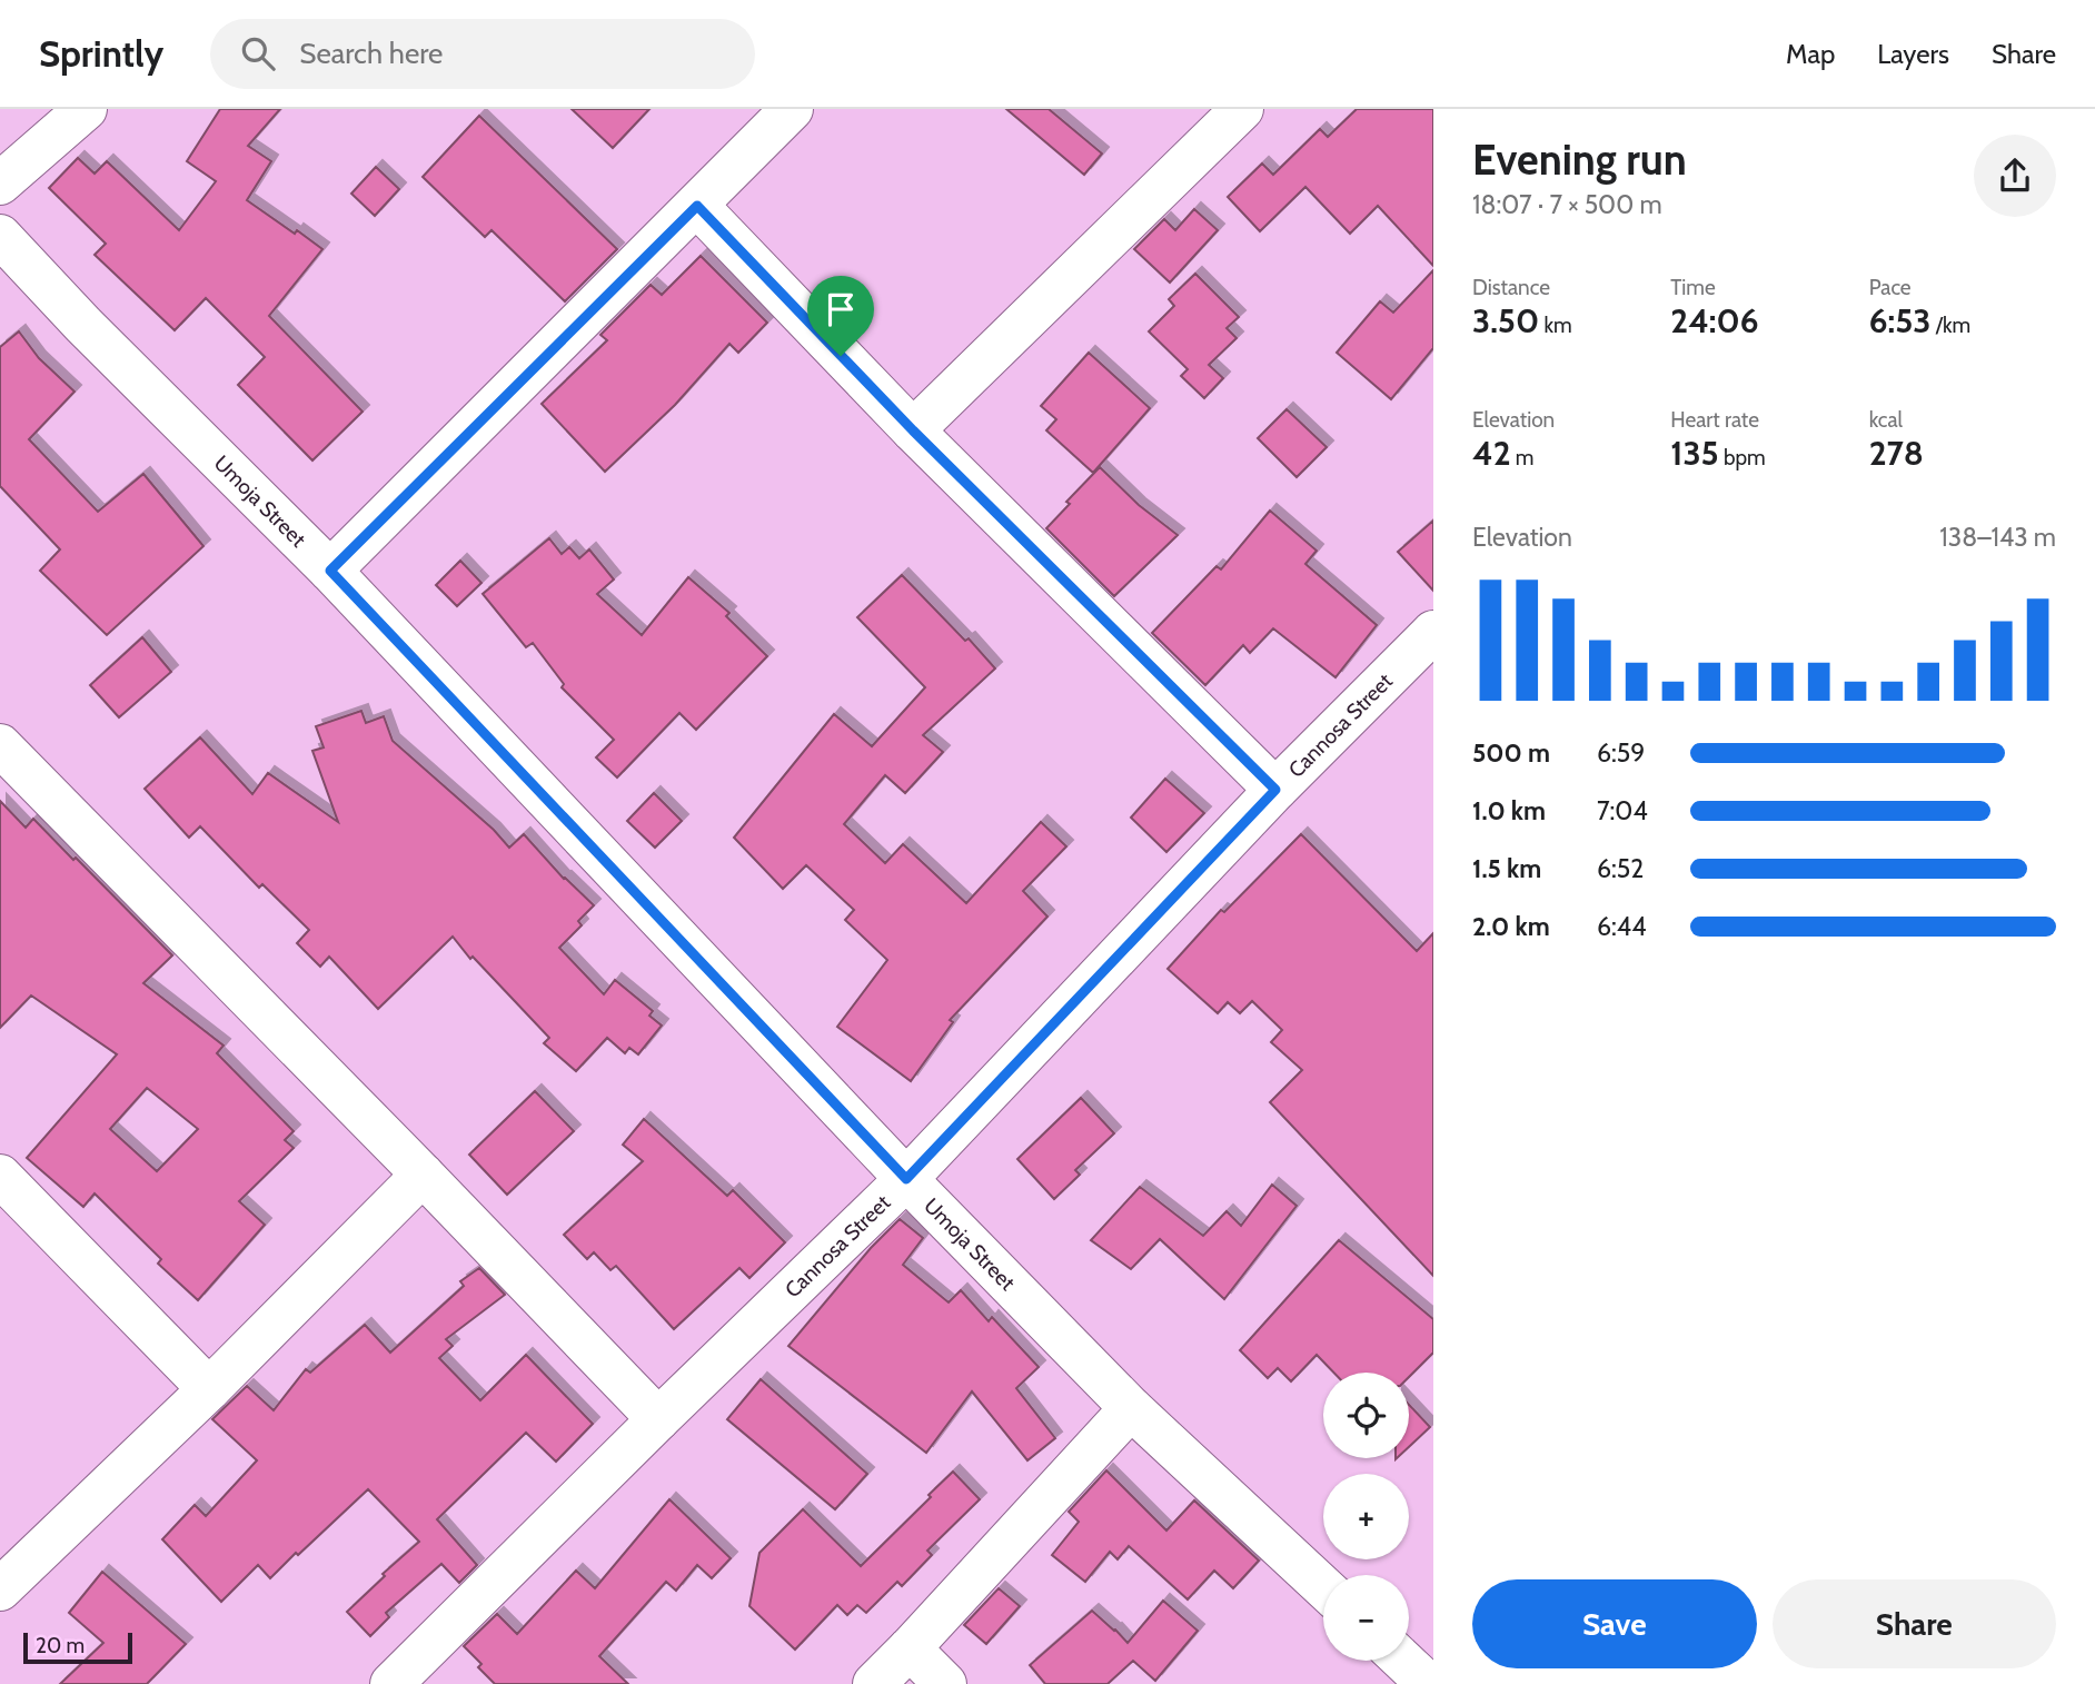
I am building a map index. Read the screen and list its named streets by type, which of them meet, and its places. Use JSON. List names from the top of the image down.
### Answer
{
  "streets": {
    "street": ["Umoja Street", "Cannosa Street"]
  },
  "crossings": [
    ["Umoja Street", "Cannosa Street"]
  ],
  "scale_bar": "20 m",
  "page": {
    "header": "Sprintly",
    "search": "Search here",
    "nav": ["Map", "Layers", "Share"],
    "heading": ["Evening run", "18:07 · 7 × 500 m"],
    "stats": [
      ["Distance", "3.50 km"],
      ["Time", "24:06"],
      ["Pace", "6:53 /km"],
      ["Elevation", "42 m"],
      ["Heart rate", "135 bpm"],
      ["kcal", "278"]
    ],
    "chart": ["Elevation", "138–143 m"],
    "list": [
      {
        "name": "500 m",
        "note": "6:59"
      },
      {
        "name": "1.0 km",
        "note": "7:04"
      },
      {
        "name": "1.5 km",
        "note": "6:52"
      },
      {
        "name": "2.0 km",
        "note": "6:44"
      }
    ],
    "map_buttons": ["+", "−"],
    "buttons": ["Save", "Share"],
    "scale": "20 m"
  }
}
